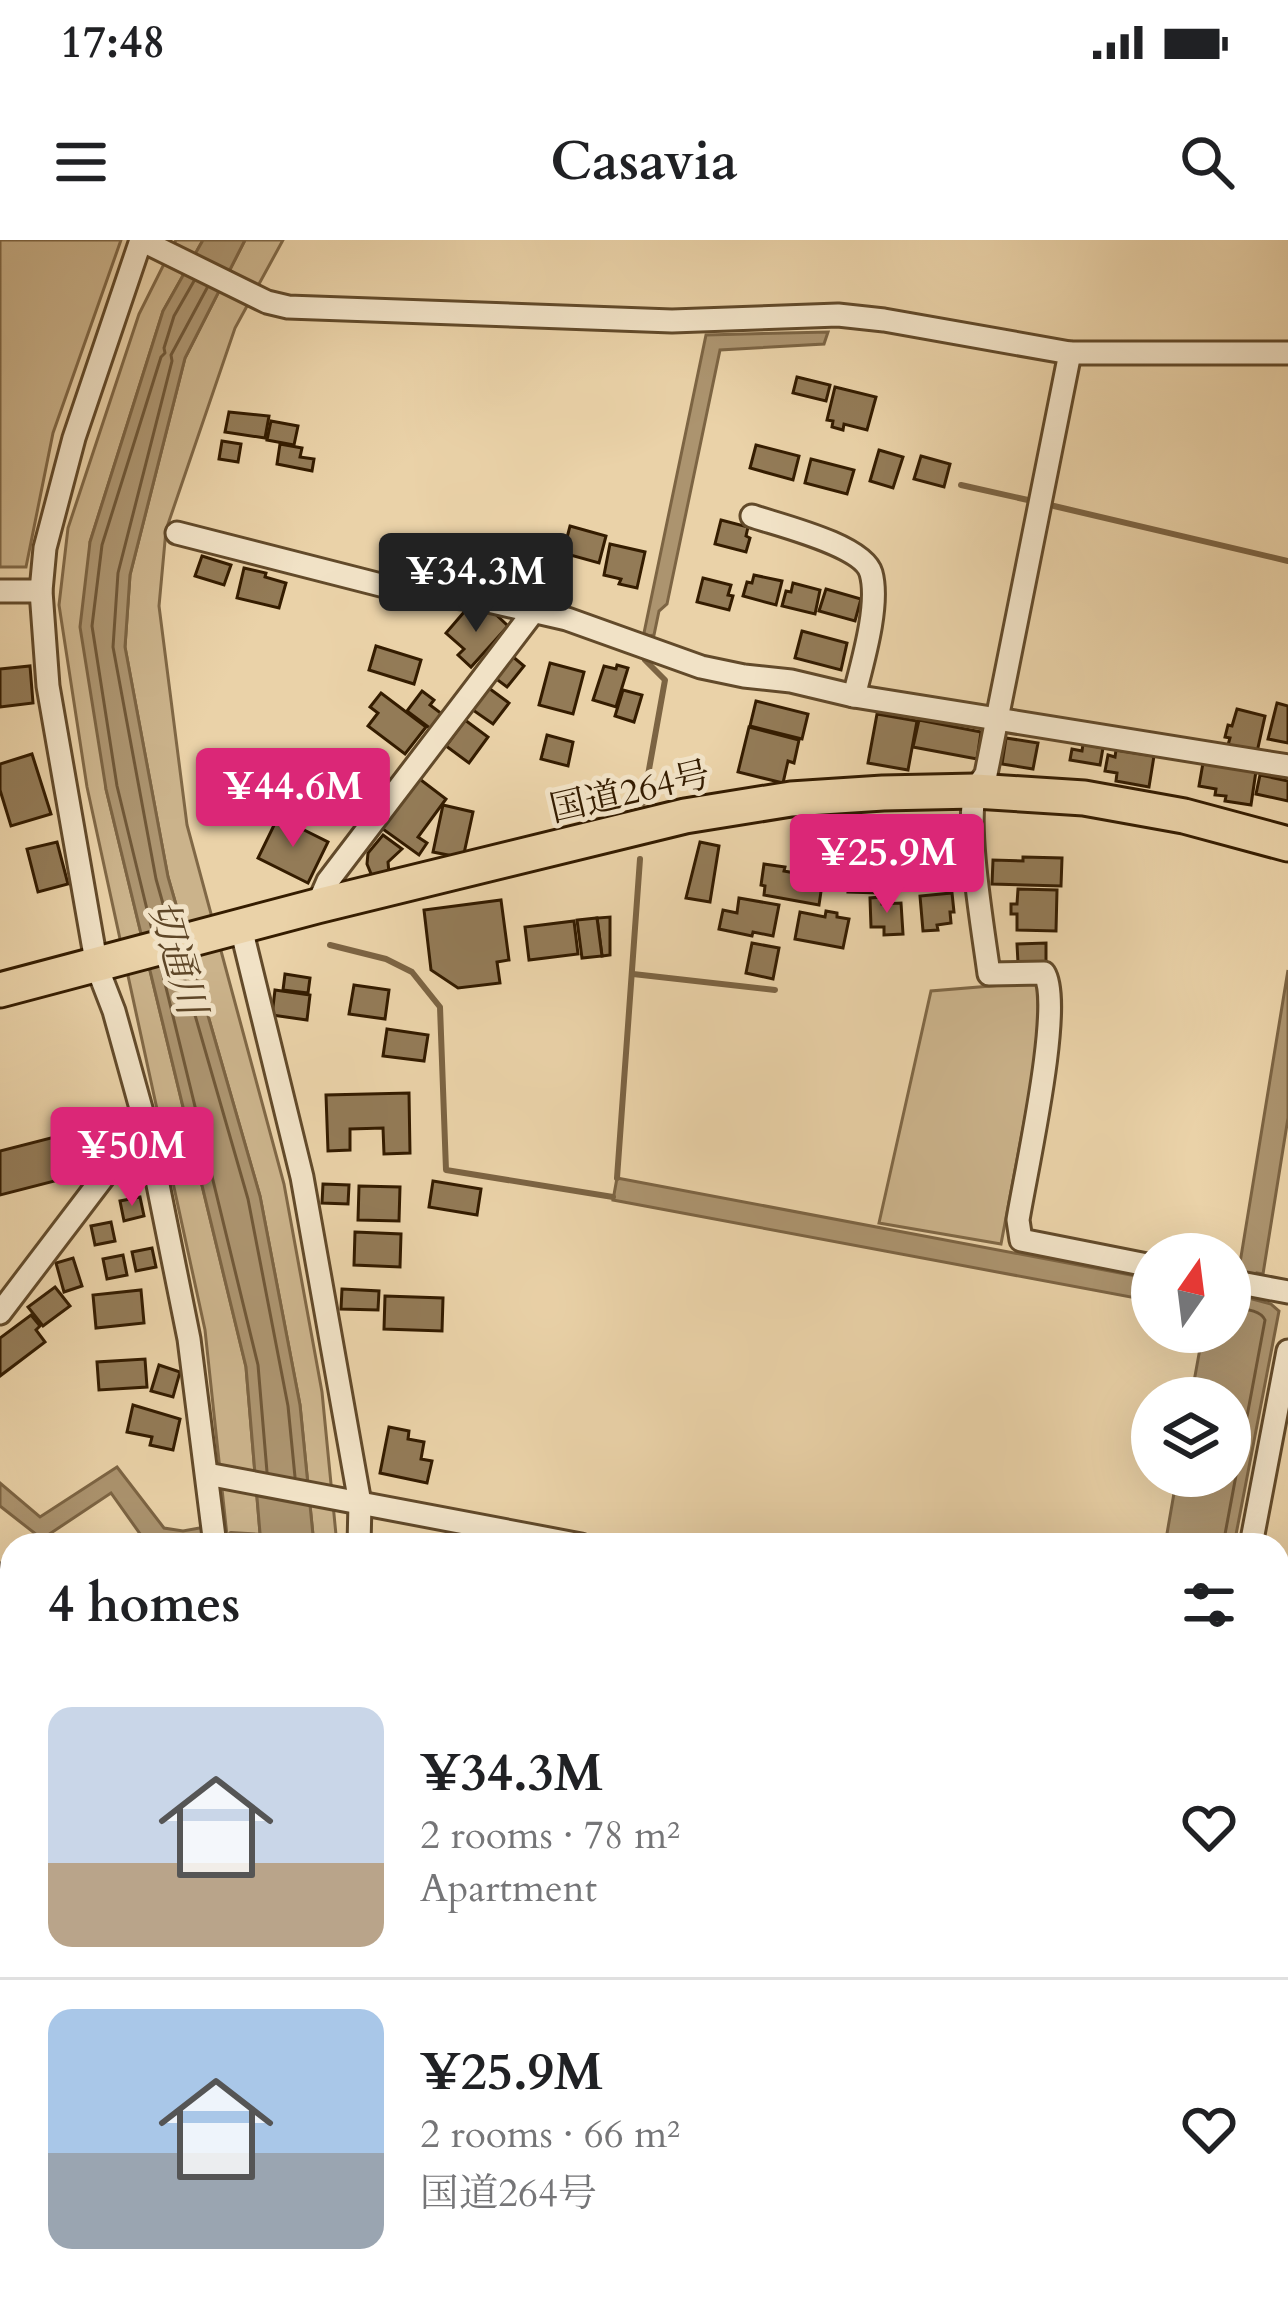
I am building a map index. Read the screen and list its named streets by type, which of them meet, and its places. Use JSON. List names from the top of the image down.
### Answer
{
  "streets": {
    "highway": ["国道264号"]
  },
  "water": ["切通川"],
  "north": "top",
  "page": {
    "status": "17:48",
    "header": "Casavia",
    "price": [
      "¥34.3M",
      "¥44.6M",
      "¥25.9M",
      "¥50M"
    ],
    "heading": "4 homes",
    "list": [
      {
        "name": "¥34.3M",
        "note": "2 rooms · 78 m² · Apartment"
      },
      {
        "name": "¥25.9M",
        "note": "2 rooms · 66 m² · 国道264号"
      }
    ]
  }
}
